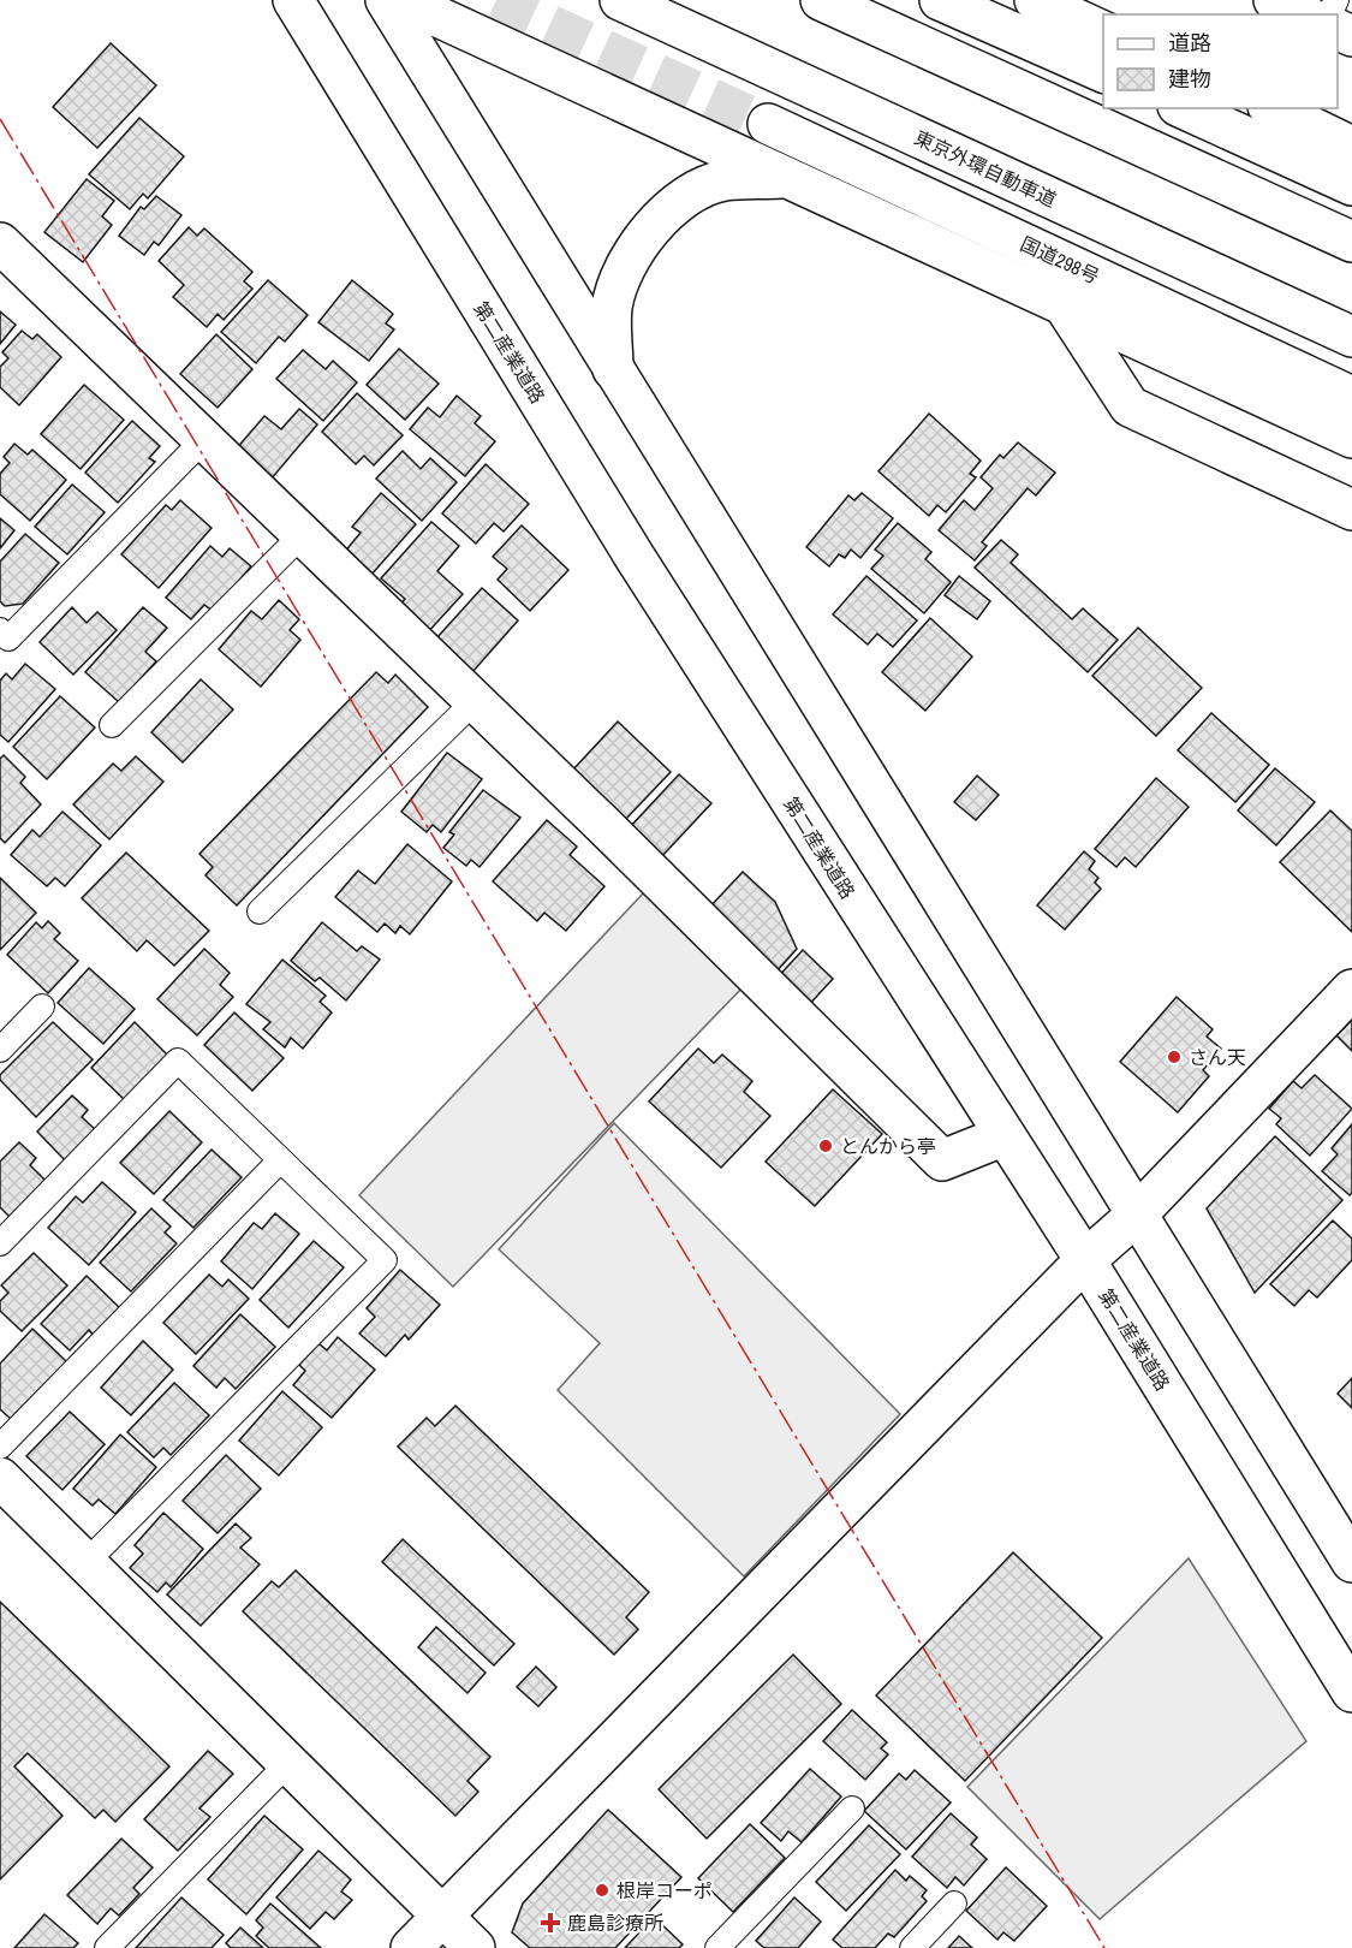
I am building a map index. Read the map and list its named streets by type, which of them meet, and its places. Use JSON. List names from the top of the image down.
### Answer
{
  "streets": {
    "main road": ["東京外環自動車道", "国道298号", "第二産業道路"]
  },
  "places": {
    "other": ["さん天", "とんから亭", "根岸コーポ"],
    "health": ["鹿島診療所"]
  },
  "legend": ["道路", "建物"]
}
